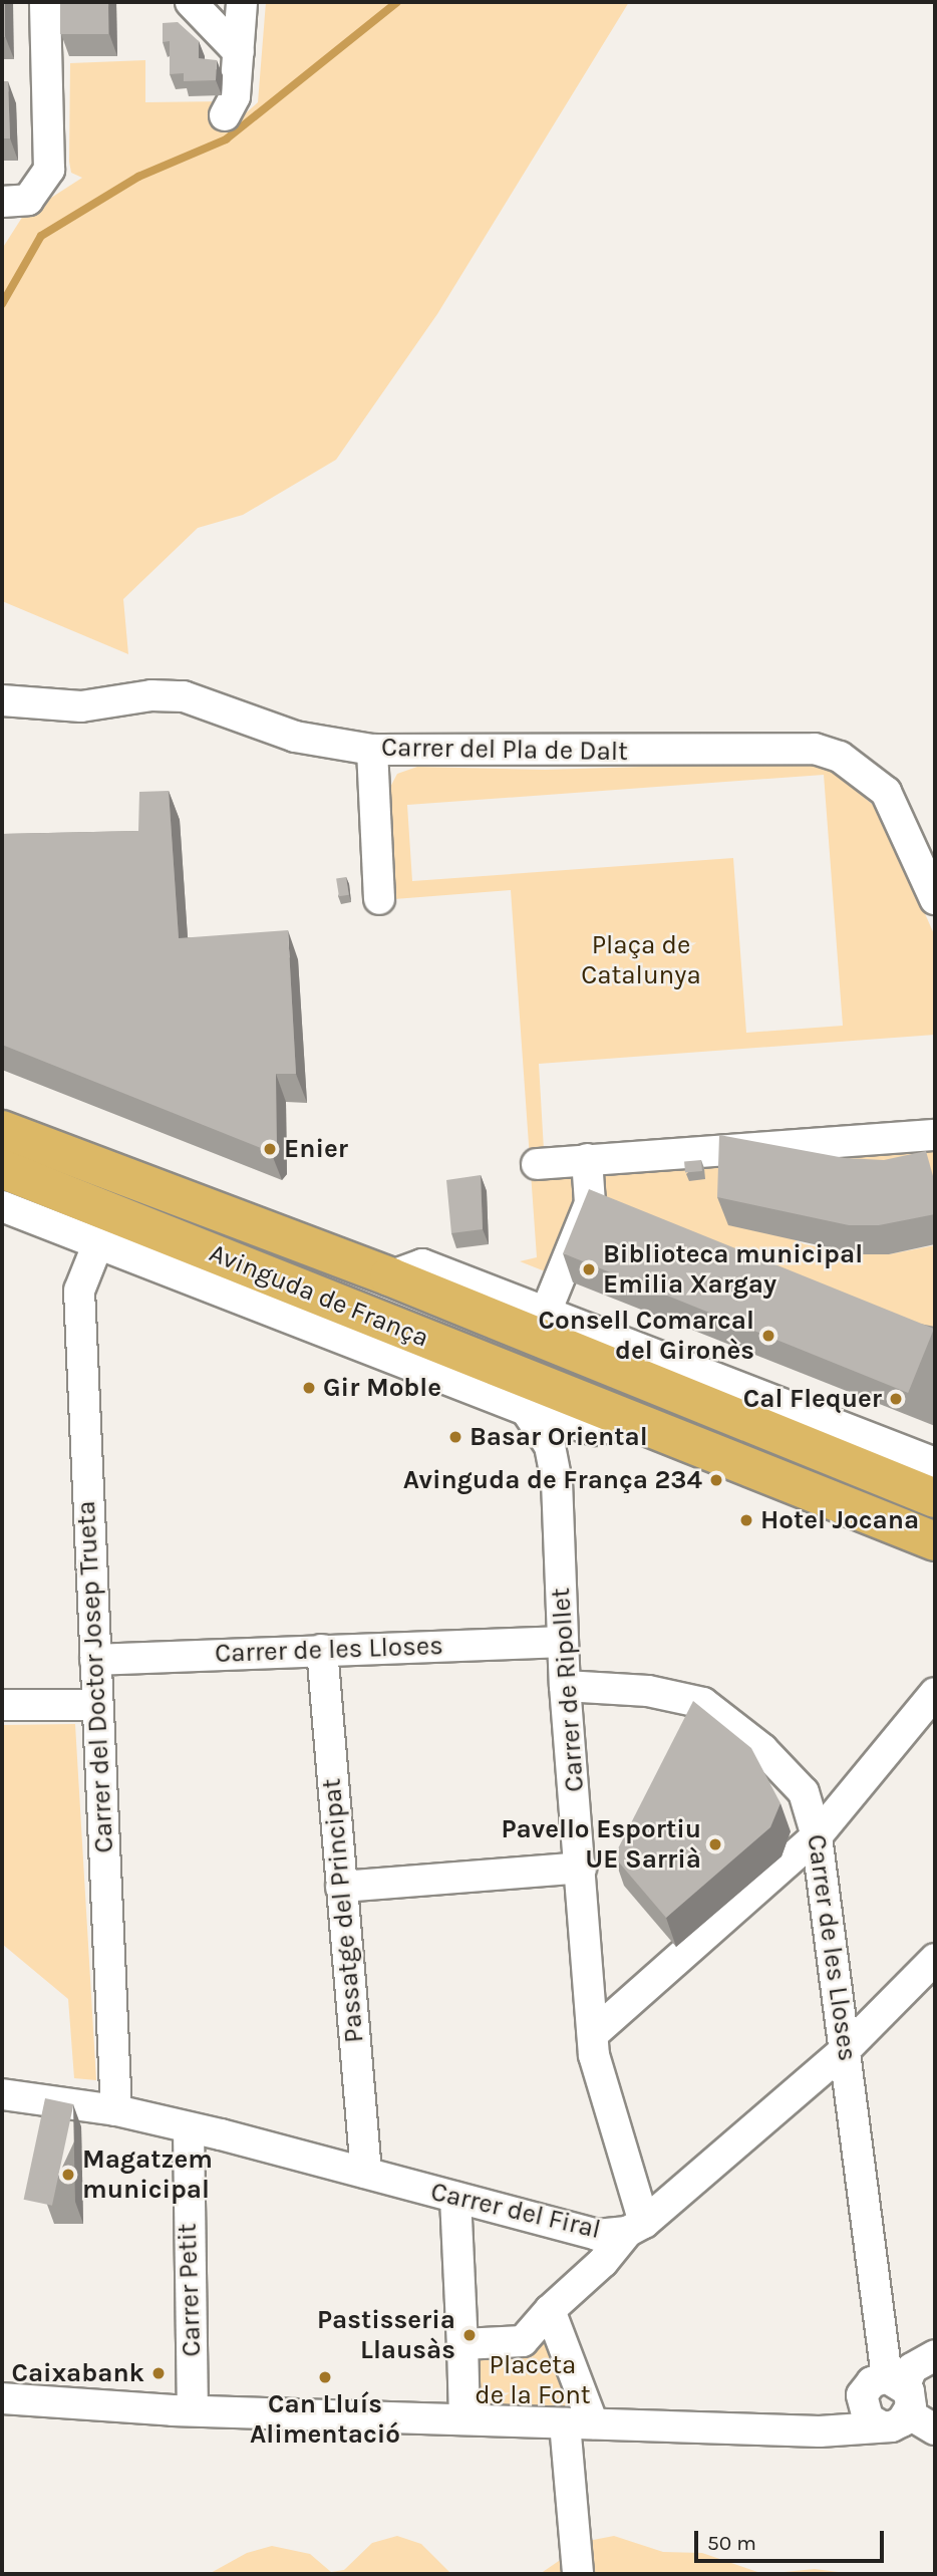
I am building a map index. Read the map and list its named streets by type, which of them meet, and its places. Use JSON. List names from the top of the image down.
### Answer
{
  "streets": {
    "main road": ["Avinguda de França"],
    "street": [
      "Carrer del Pla de Dalt",
      "Carrer de les Lloses",
      "Carrer del Doctor Josep Trueta",
      "Carrer de Ripollet",
      "Passatge del Principat",
      "Carrer del Firal",
      "Carrer Petit"
    ]
  },
  "crossings": [
    ["Avinguda de França", "Carrer del Doctor Josep Trueta"],
    ["Avinguda de França", "Carrer de Ripollet"],
    ["Carrer de les Lloses", "Carrer del Doctor Josep Trueta"],
    ["Carrer de les Lloses", "Carrer de Ripollet"],
    ["Carrer de les Lloses", "Passatge del Principat"],
    ["Carrer del Doctor Josep Trueta", "Carrer del Firal"],
    ["Carrer de Ripollet", "Carrer del Firal"],
    ["Passatge del Principat", "Carrer del Firal"],
    ["Carrer del Firal", "Carrer Petit"]
  ],
  "parks": ["Plaça de Catalunya", "Placeta de la Font"],
  "places": [
    "Enier",
    "Biblioteca municipal Emilia Xargay",
    "Consell Comarcal del Gironès",
    "Gir Moble",
    "Cal Flequer",
    "Basar Oriental",
    "Avinguda de França 234",
    "Hotel Jocana",
    "Pavello Esportiu UE Sarrià",
    "Magatzem municipal",
    "Pastisseria Llausàs",
    "Caixabank",
    "Can Lluís Alimentació"
  ],
  "scale_bar": "50 m"
}
